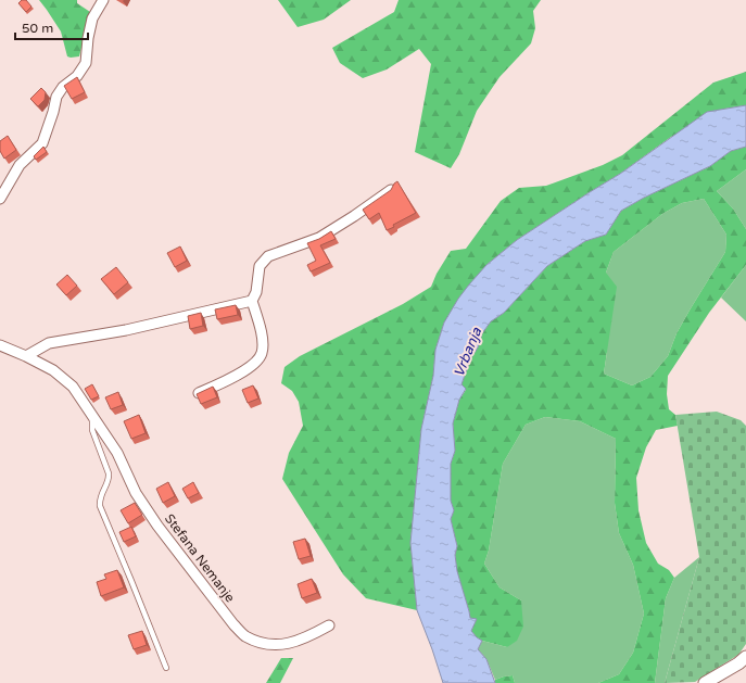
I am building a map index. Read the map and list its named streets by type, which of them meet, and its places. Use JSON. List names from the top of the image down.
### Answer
{
  "streets": {
    "street": ["Stefana Nemanje"]
  },
  "water": ["Vrbanja"],
  "scale_bar": "50 m"
}
